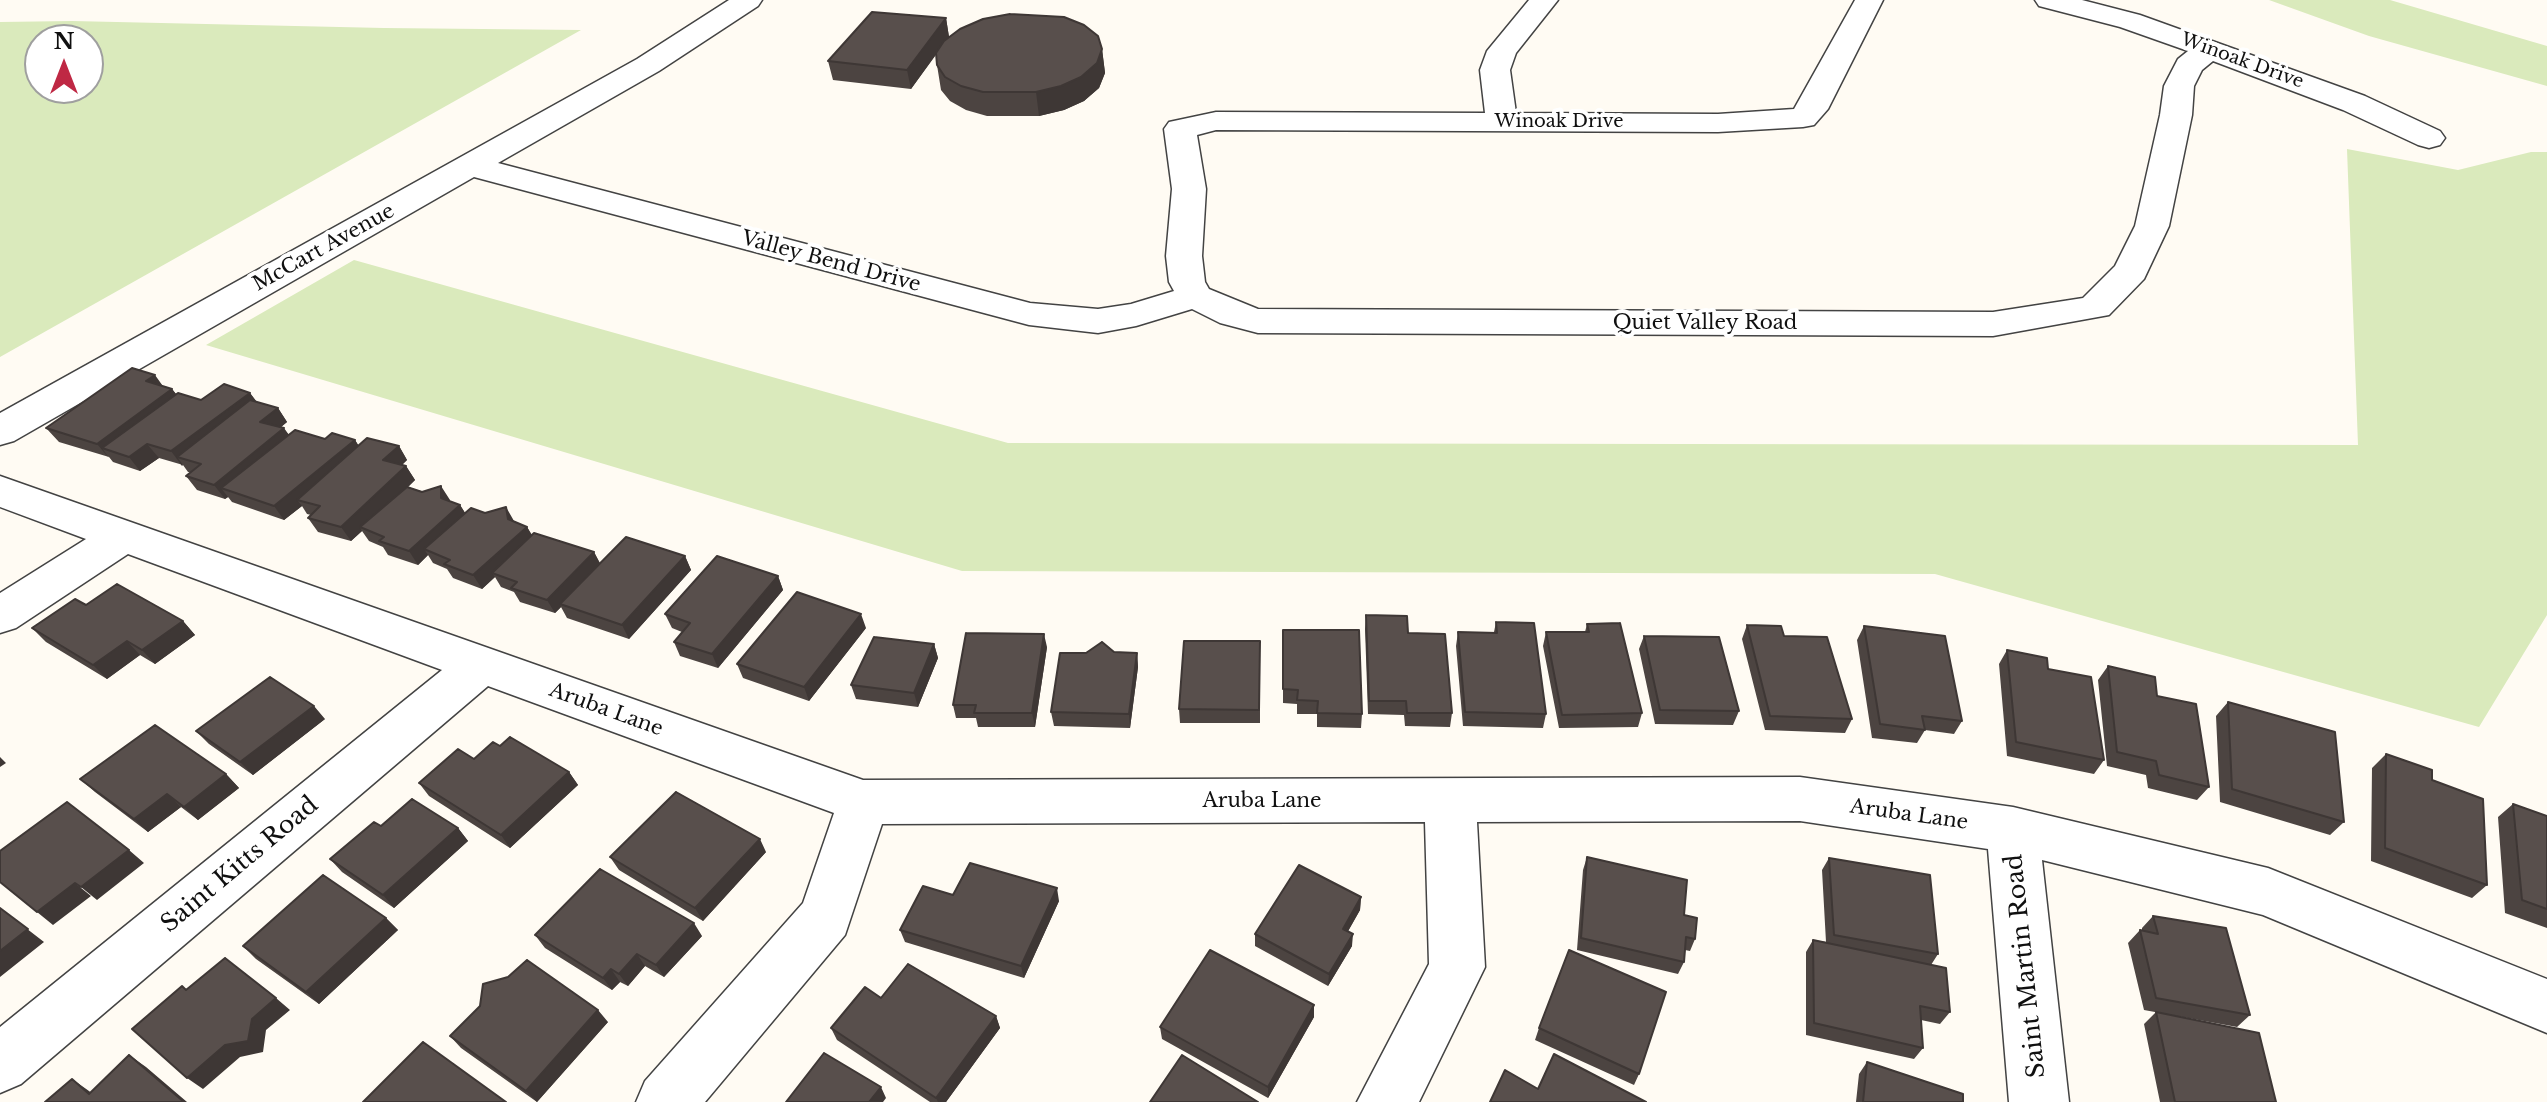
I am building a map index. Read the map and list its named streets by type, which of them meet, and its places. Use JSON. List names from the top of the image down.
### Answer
{
  "streets": {
    "street": [
      "Winoak Drive",
      "McCart Avenue",
      "Valley Bend Drive",
      "Quiet Valley Road",
      "Aruba Lane",
      "Saint Kitts Road",
      "Saint Martin Road"
    ]
  },
  "crossings": [
    ["Winoak Drive", "Valley Bend Drive"],
    ["Winoak Drive", "Quiet Valley Road"],
    ["McCart Avenue", "Valley Bend Drive"],
    ["Valley Bend Drive", "Quiet Valley Road"],
    ["Aruba Lane", "Saint Kitts Road"],
    ["Aruba Lane", "Saint Martin Road"]
  ],
  "north": "top"
}
